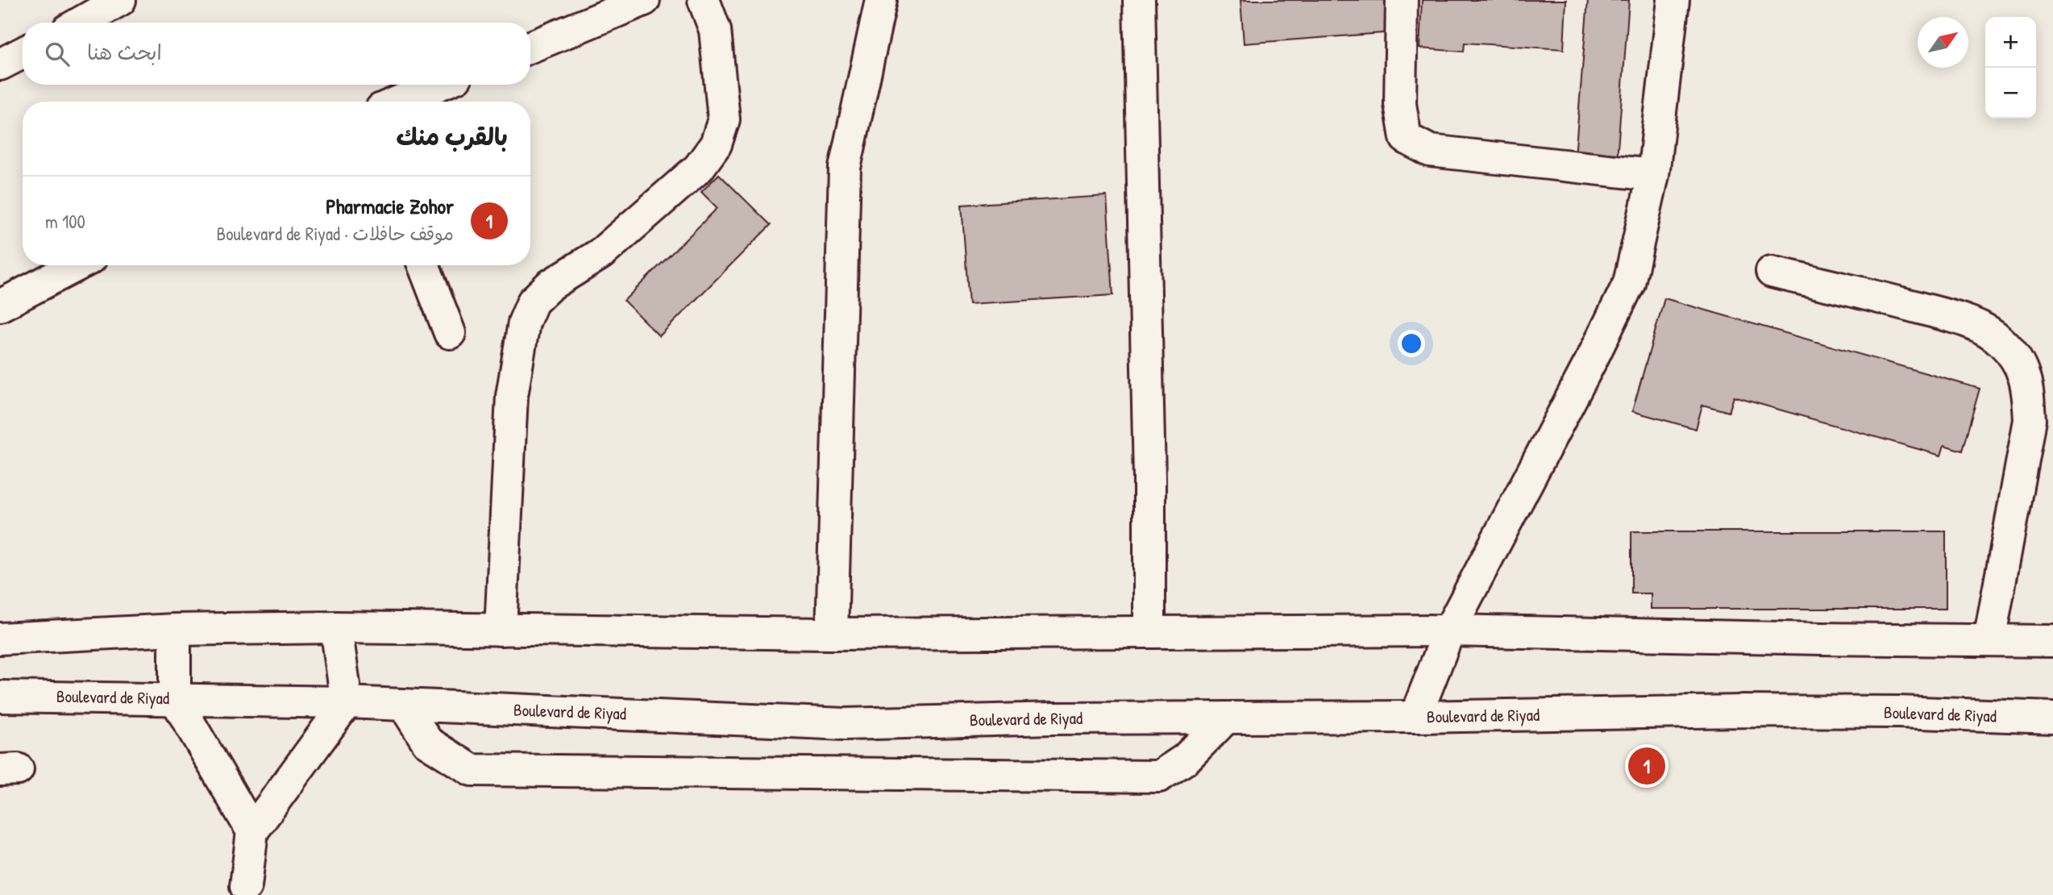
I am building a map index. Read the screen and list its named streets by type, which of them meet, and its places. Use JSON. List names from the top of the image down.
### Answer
{
  "streets": {
    "main road": ["Boulevard de Riyad"]
  },
  "north": "top right",
  "page": {
    "map_buttons": ["+", "−"],
    "search": "ابحث هنا",
    "heading": "بالقرب منك",
    "list": [
      {
        "mark": "1",
        "name": "Pharmacie Zohor",
        "note": "موقف حافلات · Boulevard de Riyad",
        "value": "100 m"
      }
    ],
    "pins": "1"
  }
}
